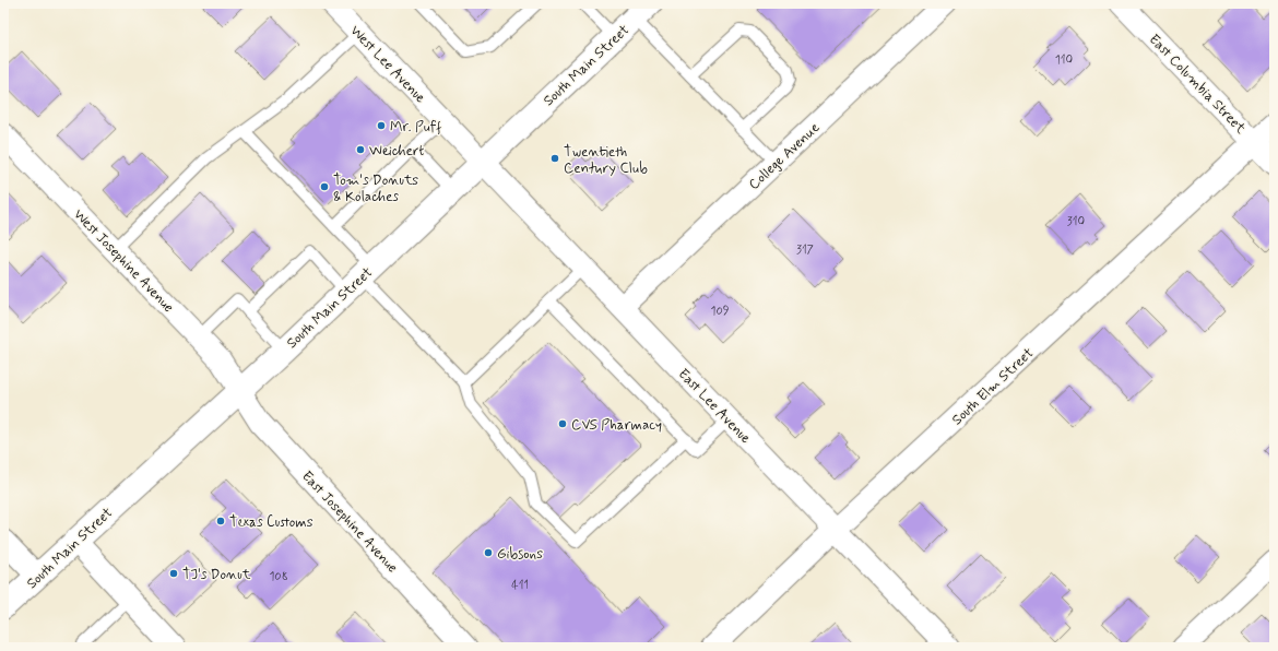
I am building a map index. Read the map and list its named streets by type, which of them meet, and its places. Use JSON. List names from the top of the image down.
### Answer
{
  "streets": {
    "main road": ["South Main Street"],
    "street": [
      "West Lee Avenue",
      "East Columbia Street",
      "College Avenue",
      "West Josephine Avenue",
      "South Elm Street",
      "East Lee Avenue",
      "East Josephine Avenue"
    ]
  },
  "crossings": [
    ["West Lee Avenue", "South Main Street"],
    ["West Lee Avenue", "East Lee Avenue"],
    ["South Main Street", "West Josephine Avenue"],
    ["South Main Street", "East Lee Avenue"],
    ["South Main Street", "East Josephine Avenue"],
    ["East Columbia Street", "South Elm Street"],
    ["College Avenue", "East Lee Avenue"],
    ["West Josephine Avenue", "East Josephine Avenue"],
    ["South Elm Street", "East Lee Avenue"]
  ],
  "places": [
    "Mr. Puff",
    "Weichert",
    "Twentieth Century Club",
    "Tom's Donuts & Kolaches",
    "CVS Pharmacy",
    "Texas Customs",
    "Gibsons",
    "TJ's Donut"
  ],
  "house_numbers": [
    "110",
    "310",
    "317",
    "109",
    "108",
    "411"
  ]
}
